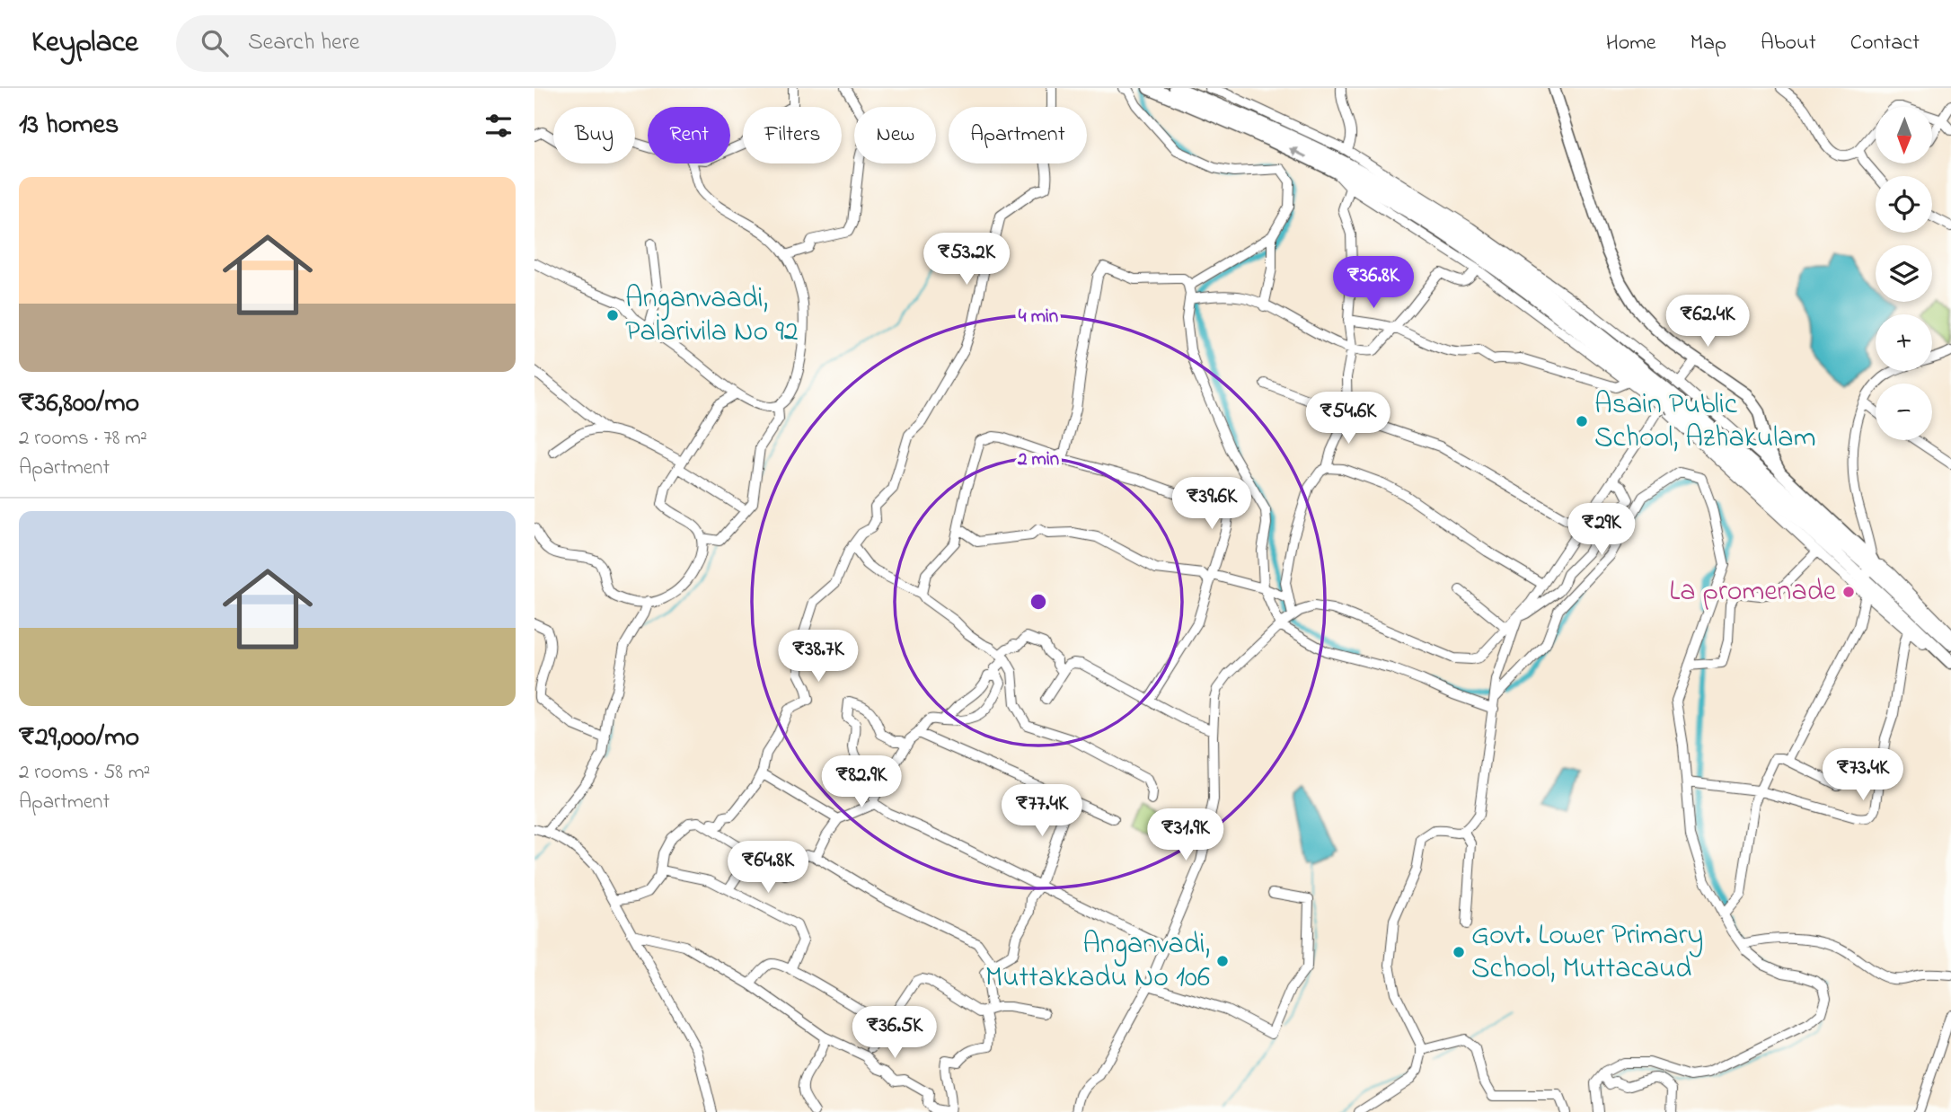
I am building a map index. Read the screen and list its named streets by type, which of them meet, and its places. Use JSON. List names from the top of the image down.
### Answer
{
  "places": [
    "Anganvaadi, Palarivila No 92",
    "Asain Public School, Azhakulam",
    "La promenade",
    "Govt. Lower Primary School, Muttacaud",
    "Anganvadi, Muttakkadu No 106"
  ],
  "north": "bottom",
  "page": {
    "header": "Keyplace",
    "search": "Search here",
    "nav": [
      "Home",
      "Map",
      "About",
      "Contact"
    ],
    "heading": "13 homes",
    "map_buttons": ["+", "−"],
    "chip": [
      "Buy",
      "Rent",
      "Filters",
      "New",
      "Apartment"
    ],
    "list": [
      {
        "name": "₹36,800/mo",
        "note": "2 rooms · 78 m² · Apartment"
      },
      {
        "name": "₹29,000/mo",
        "note": "2 rooms · 58 m² · Apartment"
      }
    ],
    "price": [
      "₹53.2K",
      "₹36.8K",
      "₹62.4K",
      "₹54.6K",
      "₹39.6K",
      "₹29K",
      "₹38.7K",
      "₹73.4K",
      "₹82.9K",
      "₹77.4K",
      "₹31.9K",
      "₹64.8K",
      "₹36.5K"
    ]
  },
  "rings": ["4 min", "2 min"]
}
